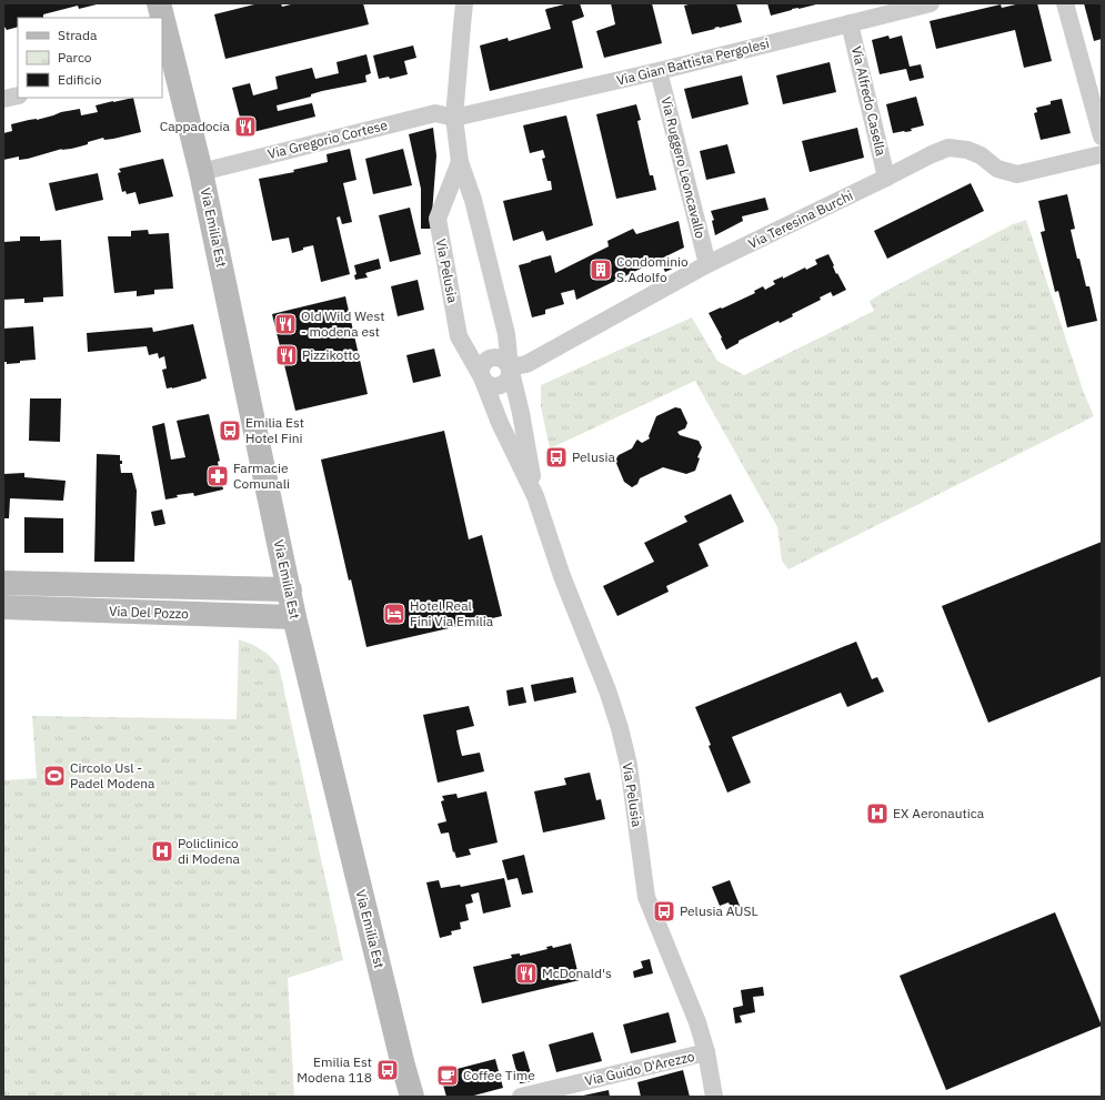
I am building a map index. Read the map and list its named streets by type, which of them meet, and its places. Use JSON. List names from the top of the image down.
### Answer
{
  "streets": {
    "street": [
      "Via Gian Battista Pergolesi",
      "Via Alfredo Casella",
      "Via Gregorio Cortese",
      "Via Ruggero Leoncavallo",
      "Via Teresina Burchi",
      "Via Emilia Est",
      "Via Pelusia",
      "Via Del Pozzo",
      "Via Guido D'Arezzo"
    ]
  },
  "crossings": [
    ["Via Gian Battista Pergolesi", "Via Alfredo Casella"],
    ["Via Gian Battista Pergolesi", "Via Gregorio Cortese"],
    ["Via Gian Battista Pergolesi", "Via Ruggero Leoncavallo"],
    ["Via Gian Battista Pergolesi", "Via Pelusia"],
    ["Via Alfredo Casella", "Via Teresina Burchi"],
    ["Via Gregorio Cortese", "Via Emilia Est"],
    ["Via Gregorio Cortese", "Via Pelusia"],
    ["Via Ruggero Leoncavallo", "Via Teresina Burchi"],
    ["Via Teresina Burchi", "Via Pelusia"],
    ["Via Emilia Est", "Via Del Pozzo"],
    ["Via Pelusia", "Via Guido D'Arezzo"]
  ],
  "places": {
    "restaurant": [
      "Cappadocia",
      "Old Wild West - modena est",
      "Pizzikotto",
      "McDonald's"
    ],
    "building": ["Condominio S.Adolfo"],
    "bus stop": [
      "Emilia Est Hotel Fini",
      "Pelusia",
      "Pelusia AUSL",
      "Emilia Est Modena 118"
    ],
    "pharmacy": ["Farmacie Comunali"],
    "hotel": ["Hotel Real Fini Via Emilia"],
    "sports": ["Circolo Usl - Padel Modena"],
    "hospital": ["EX Aeronautica", "Policlinico di Modena"],
    "cafe": ["Coffee Time"]
  },
  "legend": ["Strada", "Parco", "Edificio"]
}
